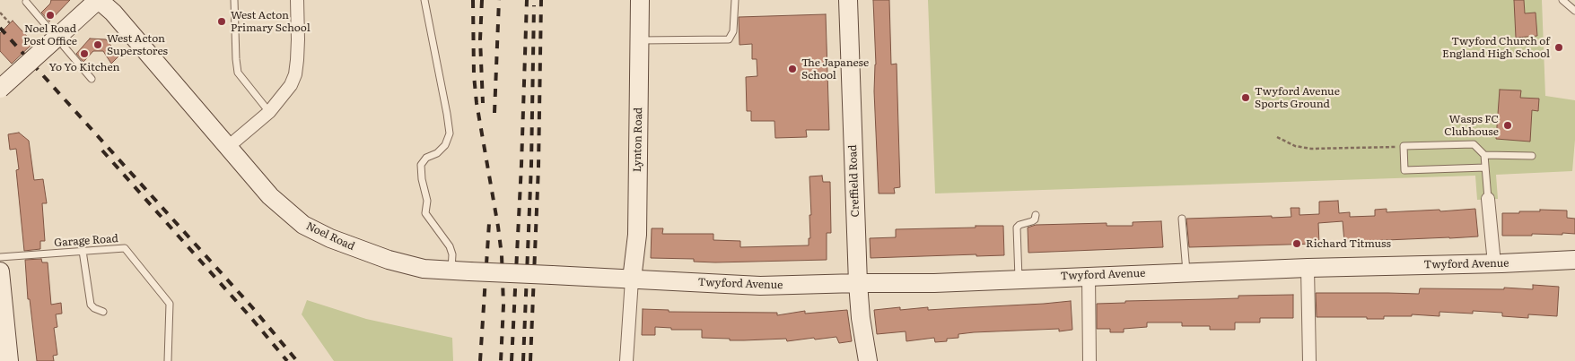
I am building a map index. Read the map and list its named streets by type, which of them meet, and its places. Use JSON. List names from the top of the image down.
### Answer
{
  "streets": {
    "street": [
      "Lynton Road",
      "Creffield Road",
      "Noel Road",
      "Twyford Avenue"
    ],
    "lane": ["Garage Road"]
  },
  "crossings": [
    ["Lynton Road", "Noel Road"],
    ["Lynton Road", "Twyford Avenue"],
    ["Creffield Road", "Twyford Avenue"],
    ["Noel Road", "Twyford Avenue"]
  ],
  "places": [
    "Noel Road Post Office",
    "West Acton Primary School",
    "West Acton Superstores",
    "Twyford Church of England High School",
    "Yo Yo Kitchen",
    "The Japanese School",
    "Twyford Avenue Sports Ground",
    "Wasps FC Clubhouse",
    "Richard Titmuss"
  ]
}
